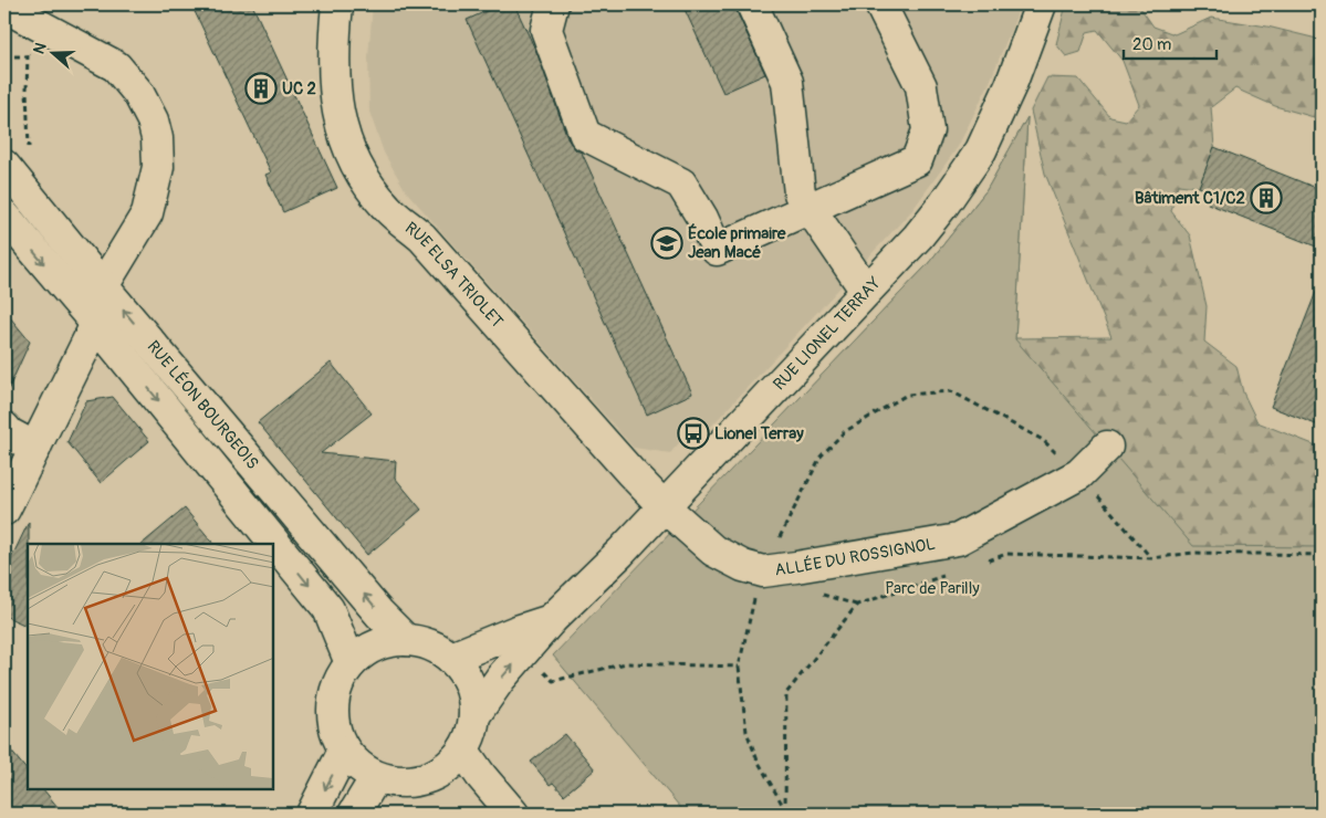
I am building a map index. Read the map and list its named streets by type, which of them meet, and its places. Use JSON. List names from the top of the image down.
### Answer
{
  "streets": {
    "street": [
      "RUE ELSA TRIOLET",
      "RUE LIONEL TERRAY",
      "RUE LÉON BOURGEOIS",
      "ALLÉE DU ROSSIGNOL"
    ]
  },
  "crossings": [
    ["RUE ELSA TRIOLET", "RUE LIONEL TERRAY"],
    ["RUE ELSA TRIOLET", "ALLÉE DU ROSSIGNOL"],
    ["RUE LIONEL TERRAY", "RUE LÉON BOURGEOIS"]
  ],
  "parks": ["Parc de Parilly"],
  "places": {
    "building": ["UC 2", "Bâtiment C1/C2"],
    "school or university": ["École primaire Jean Macé"],
    "bus stop": ["Lionel Terray"]
  },
  "scale_bar": "20 m",
  "north": "left"
}
